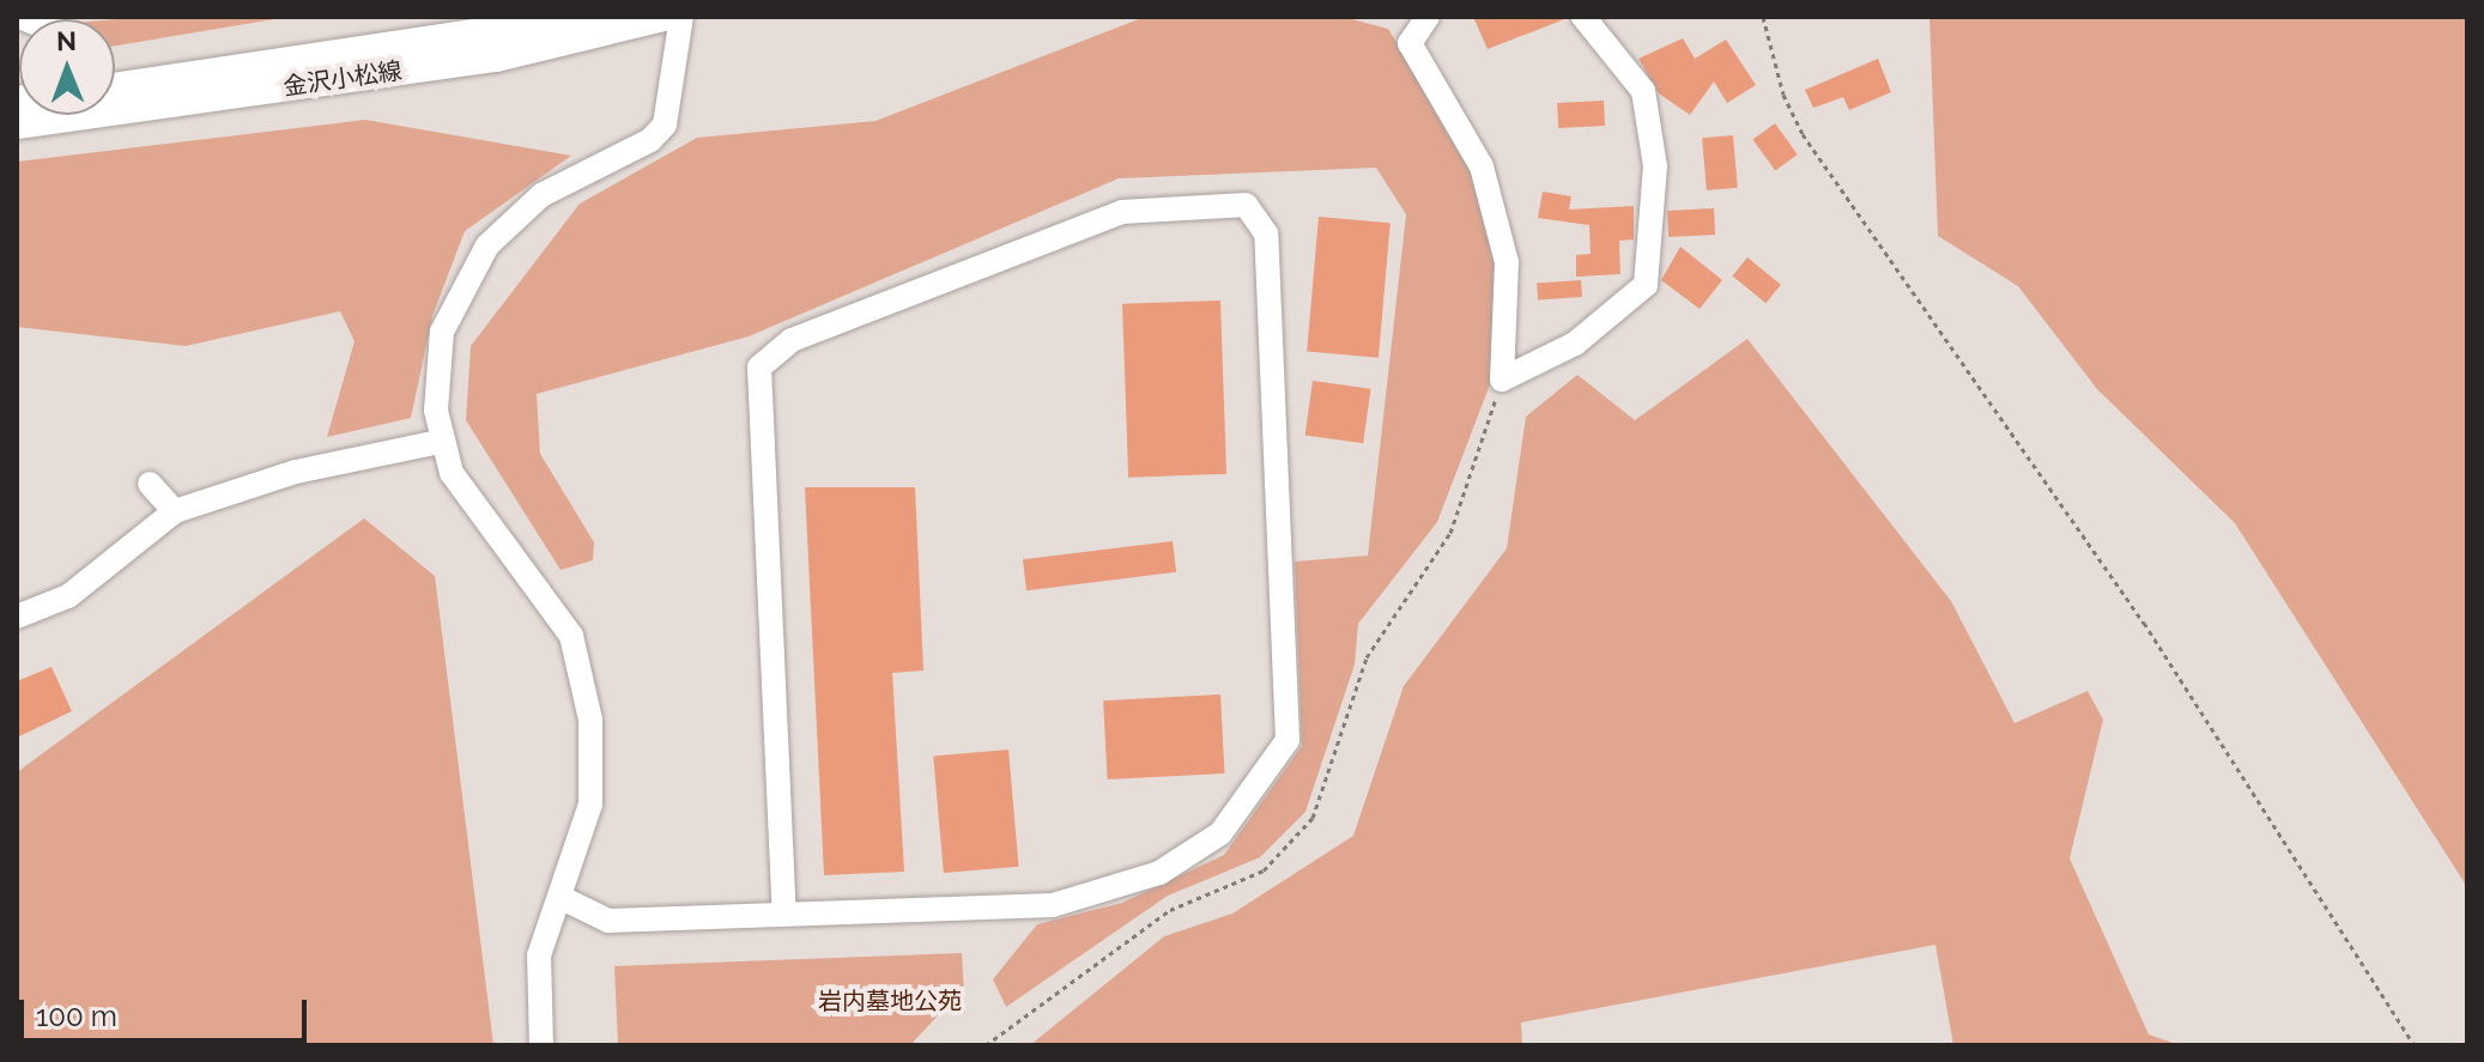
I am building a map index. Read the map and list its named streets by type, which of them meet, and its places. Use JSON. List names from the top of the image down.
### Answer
{
  "streets": {
    "main road": ["金沢小松線"]
  },
  "parks": ["岩内墓地公苑"],
  "scale_bar": "100 m",
  "north": "top"
}
